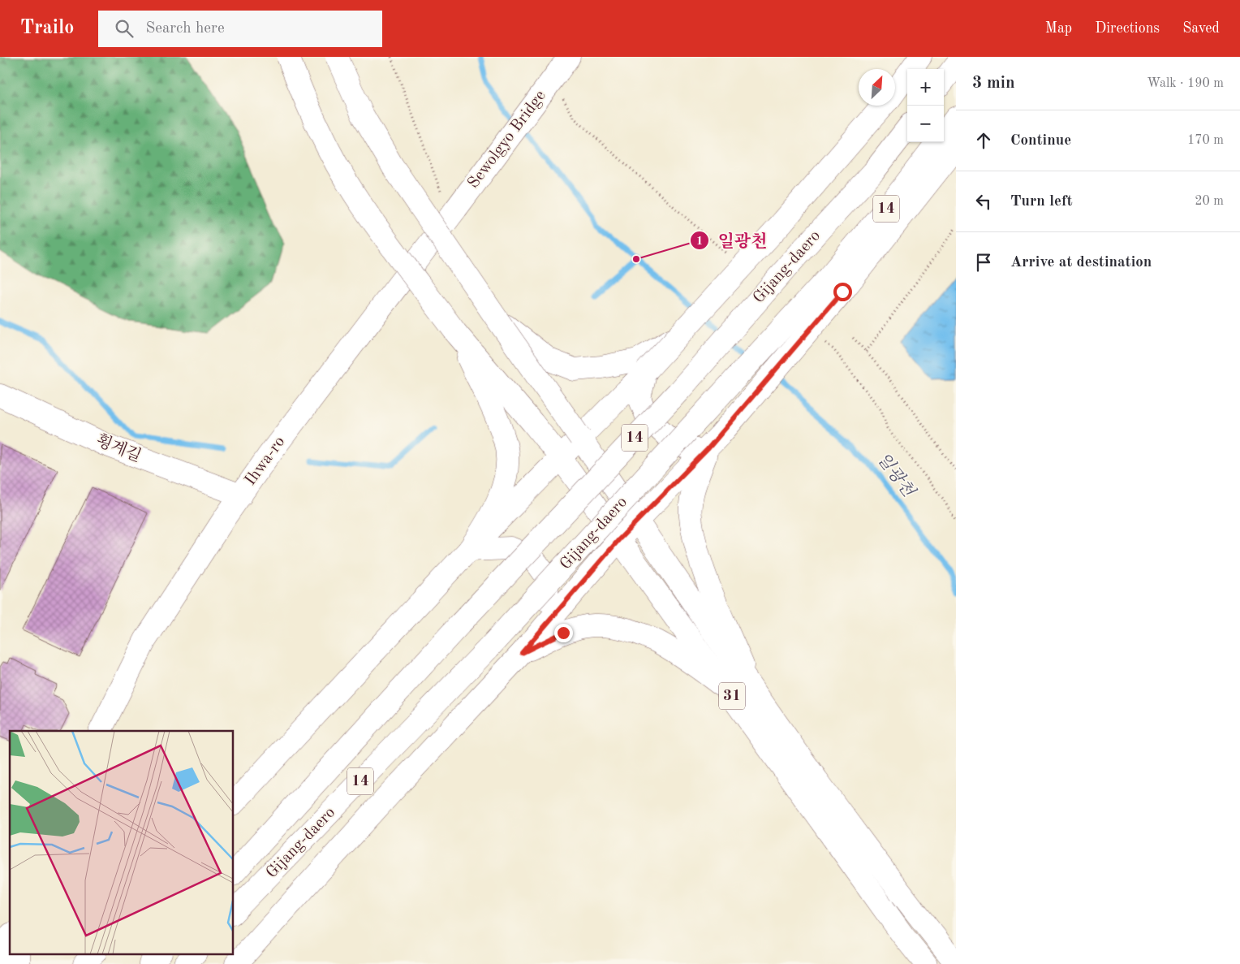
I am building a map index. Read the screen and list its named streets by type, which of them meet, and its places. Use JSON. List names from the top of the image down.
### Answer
{
  "streets": {
    "main road": [
      "Sewolgyo Bridge",
      "14",
      "Gijang-daero",
      "횡계길",
      "Ihwa-ro",
      "31"
    ]
  },
  "crossings": [
    ["Sewolgyo Bridge", "Ihwa-ro"],
    ["횡계길", "Ihwa-ro"]
  ],
  "water": ["일광천"],
  "places": ["일광천"],
  "north": "top right",
  "page": {
    "header": "Trailo",
    "search": "Search here",
    "nav": ["Map", "Directions", "Saved"],
    "heading": ["3 min", "Walk · 190 m"],
    "map_buttons": ["+", "−"],
    "list": [
      ["Continue", "170 m"],
      ["Turn left", "20 m"],
      "Arrive at destination"
    ]
  }
}
